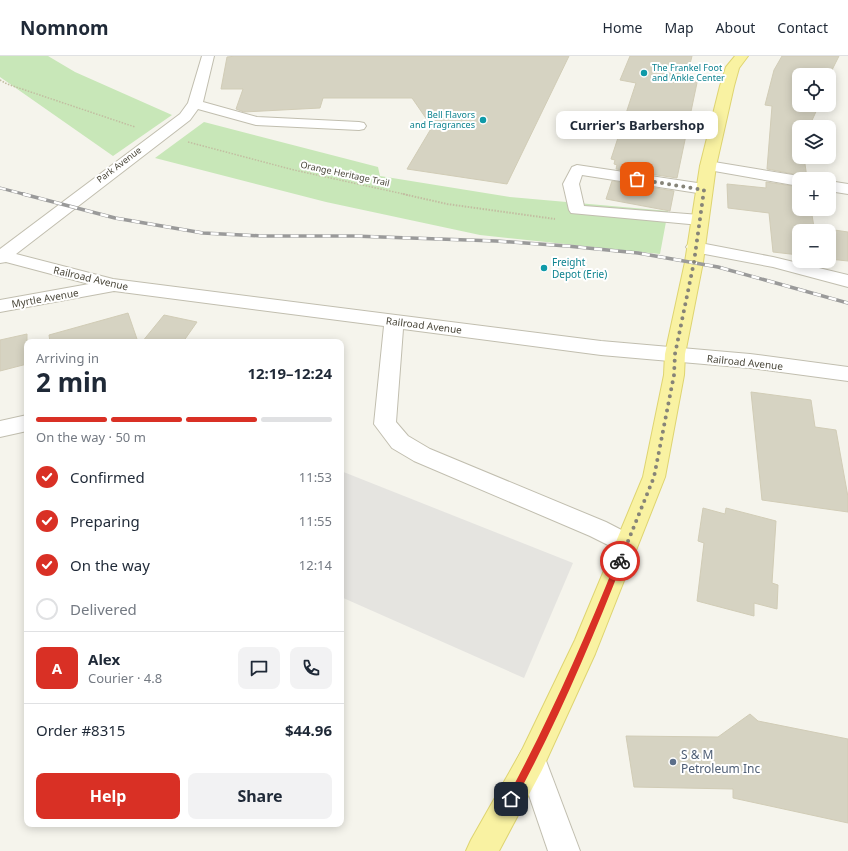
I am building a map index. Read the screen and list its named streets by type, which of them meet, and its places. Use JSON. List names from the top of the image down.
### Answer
{
  "streets": {
    "street": ["Park Avenue", "Railroad Avenue", "Myrtle Avenue"],
    "path": ["Orange Heritage Trail"]
  },
  "crossings": [
    ["Park Avenue", "Orange Heritage Trail"],
    ["Park Avenue", "Railroad Avenue"],
    ["Railroad Avenue", "Myrtle Avenue"]
  ],
  "places": [
    "The Frankel Foot and Ankle Center",
    "Bell Flavors and Fragrances",
    "Currier's Barbershop",
    "Freight Depot (Erie)",
    "S & M Petroleum Inc"
  ],
  "page": {
    "header": "Nomnom",
    "nav": [
      "Home",
      "Map",
      "About",
      "Contact"
    ],
    "map_buttons": ["+", "−"],
    "bubble": "Currier's Barbershop",
    "heading": ["2 min", "Arriving in", "12:19–12:24"],
    "panel": [
      "Alex",
      "Courier · 4.8",
      "Order #8315",
      "$44.96"
    ],
    "bar": "On the way · 50 m",
    "list": [
      ["Confirmed", "11:53"],
      ["Preparing", "11:55"],
      ["On the way", "12:14"],
      "Delivered"
    ],
    "round": "A",
    "buttons": ["Help", "Share"]
  }
}
